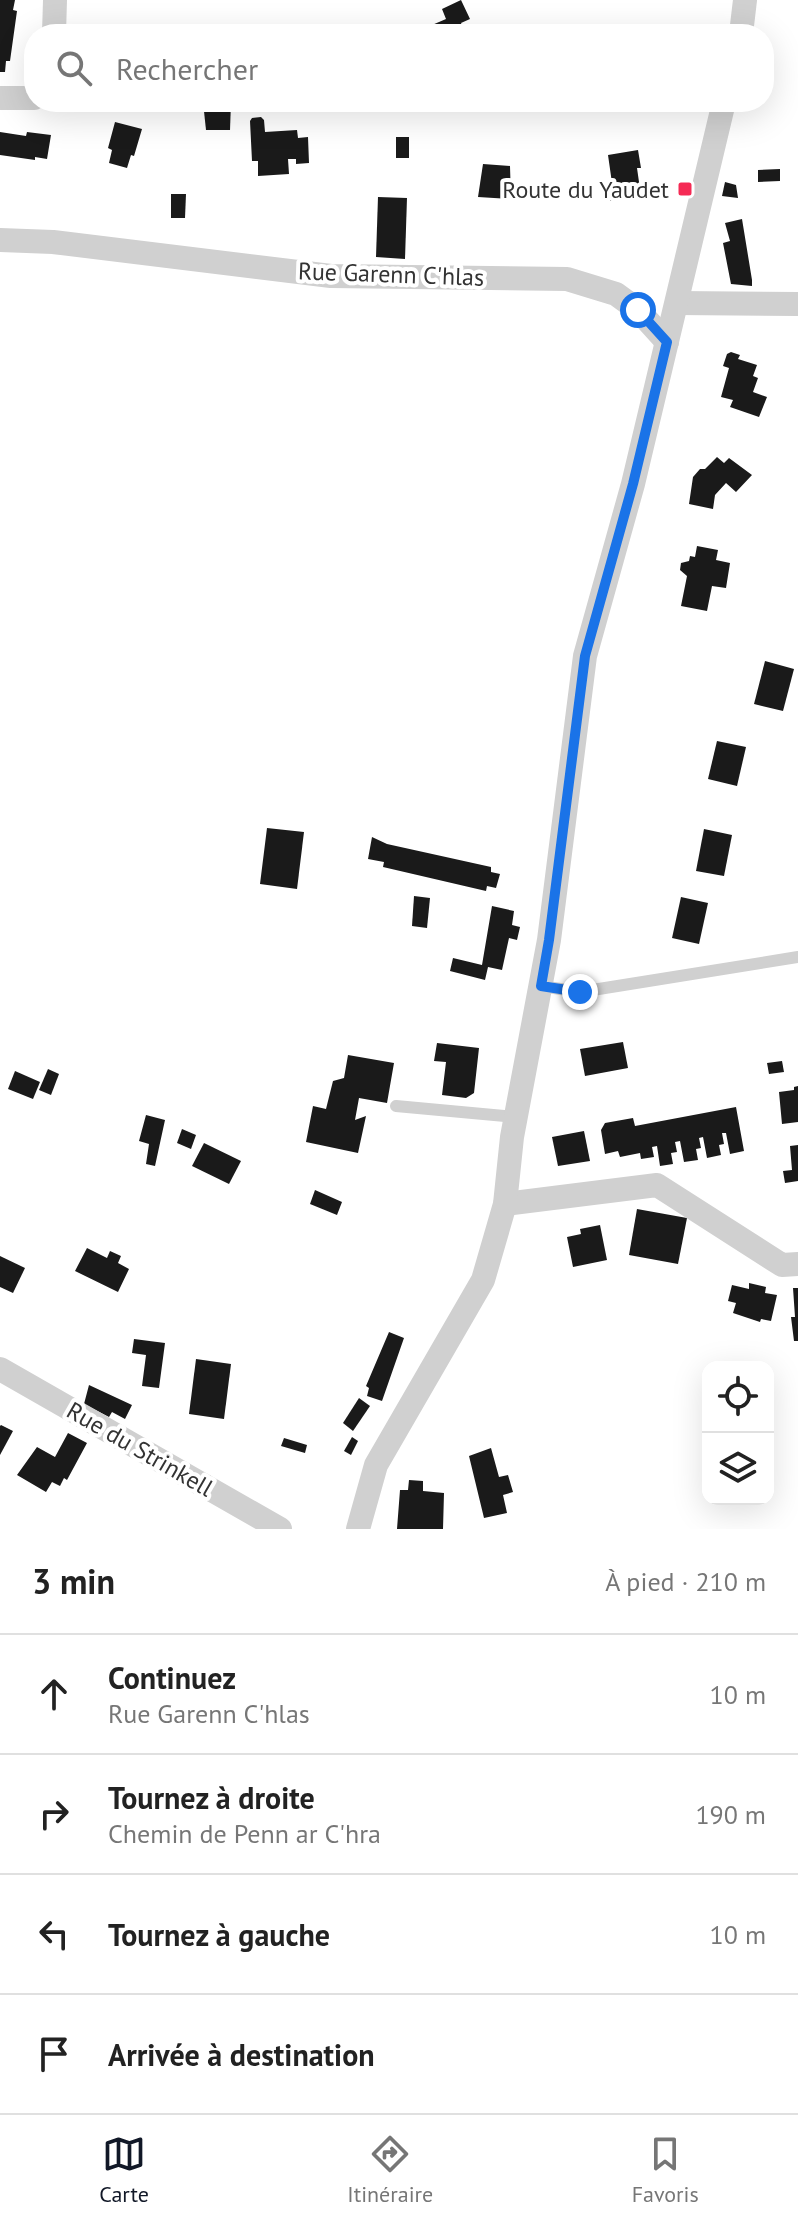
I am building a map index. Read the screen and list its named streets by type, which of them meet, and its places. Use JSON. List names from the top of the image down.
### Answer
{
  "streets": {
    "street": ["Rue Garenn C'hlas", "Rue du Strinkell"]
  },
  "places": {
    "transit": ["Route du Yaudet"]
  },
  "page": {
    "search": "Rechercher",
    "heading": ["3 min", "À pied · 210 m"],
    "list": [
      ["Continuez", "Rue Garenn C'hlas", "10 m"],
      ["Tournez à droite", "Chemin de Penn ar C'hra", "190 m"],
      ["Tournez à gauche", "10 m"],
      "Arrivée à destination"
    ],
    "nav": ["Carte", "Itinéraire", "Favoris"]
  }
}
